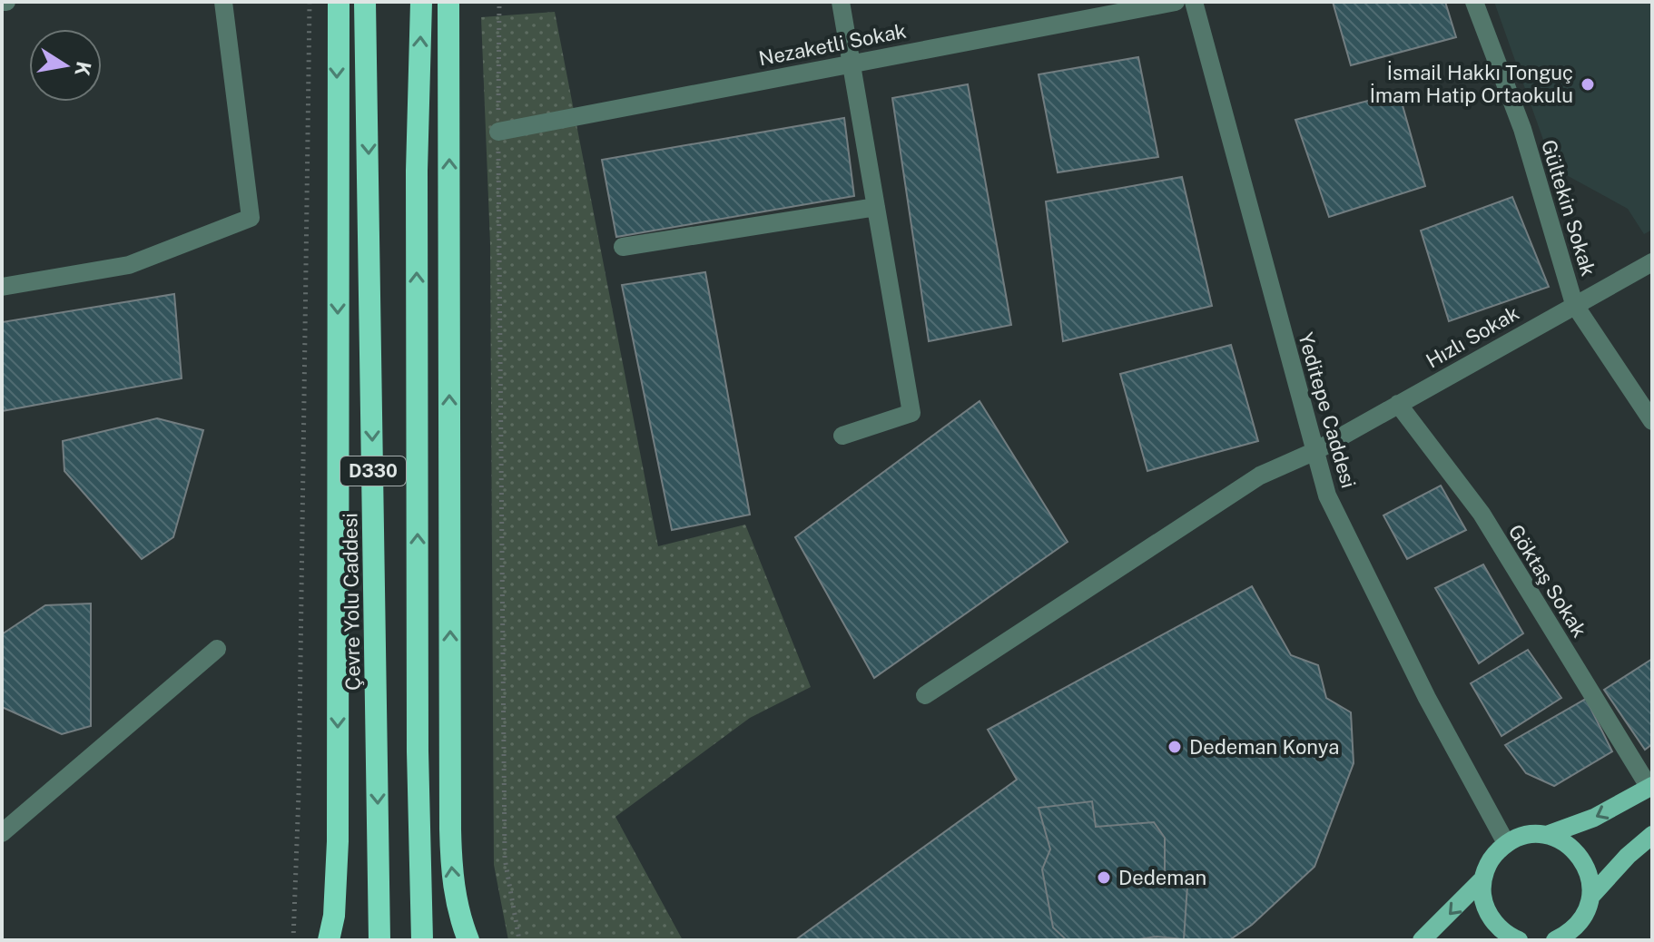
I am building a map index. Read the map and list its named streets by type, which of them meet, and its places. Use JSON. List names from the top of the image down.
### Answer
{
  "streets": {
    "highway": ["D330", "Çevre Yolu Caddesi"],
    "street": [
      "Nezaketli Sokak",
      "Gültekin Sokak",
      "Hızlı Sokak",
      "Yeditepe Caddesi",
      "Göktaş Sokak"
    ]
  },
  "crossings": [
    ["Gültekin Sokak", "Hızlı Sokak"],
    ["Hızlı Sokak", "Yeditepe Caddesi"],
    ["Hızlı Sokak", "Göktaş Sokak"]
  ],
  "places": ["İsmail Hakkı Tonguç İmam Hatip Ortaokulu", "Dedeman Konya", "Dedeman"],
  "north": "right"
}
